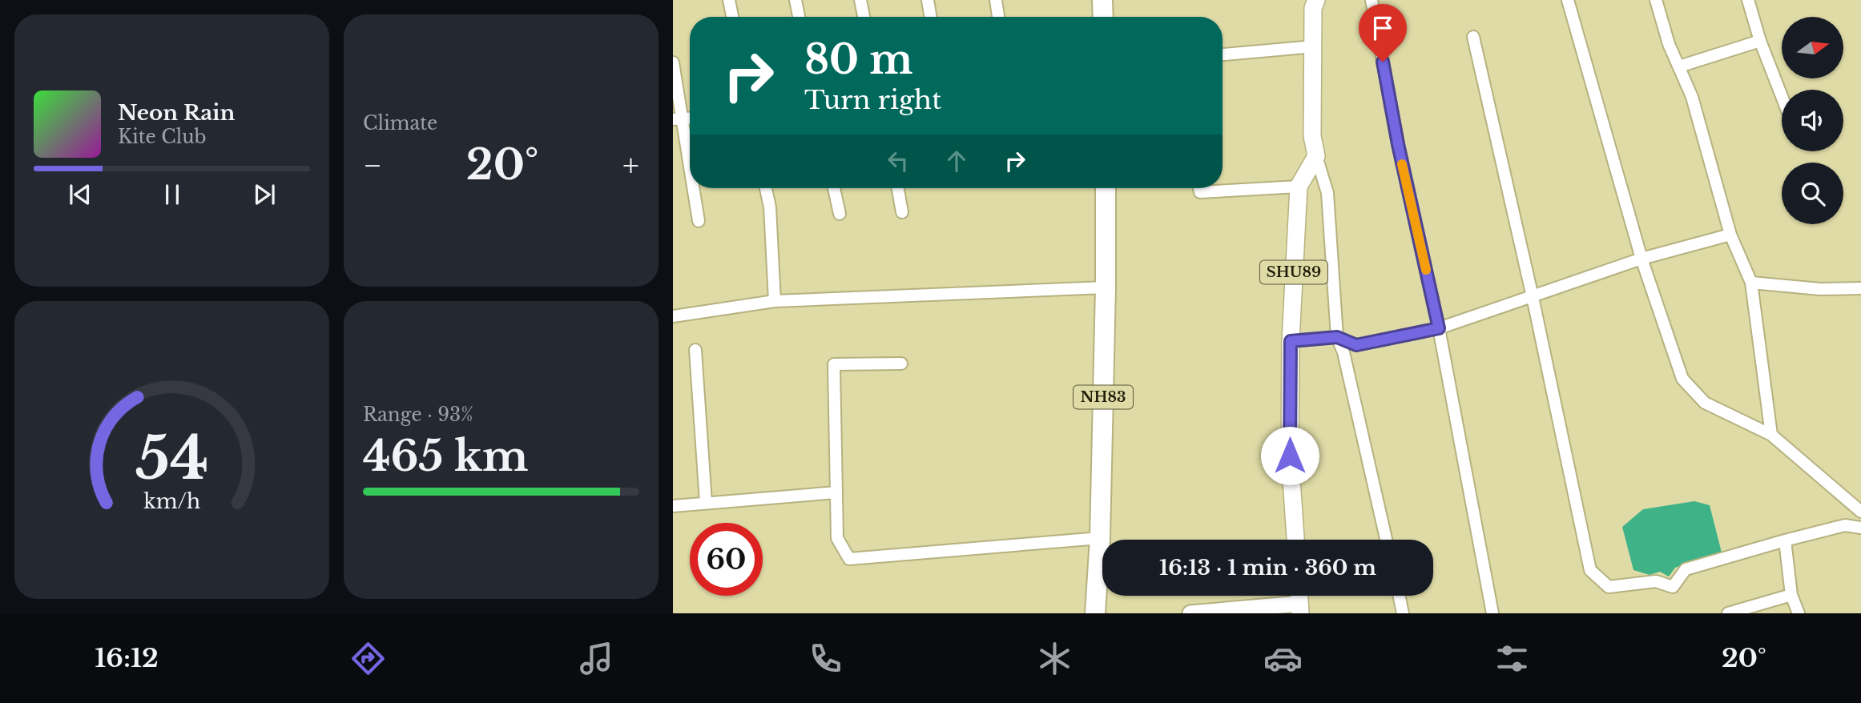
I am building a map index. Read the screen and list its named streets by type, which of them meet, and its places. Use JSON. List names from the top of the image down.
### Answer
{
  "streets": {
    "highway": ["NH83"],
    "main road": ["SHU89"]
  },
  "north": "right",
  "page": {
    "tile": [
      "Climate",
      ["Range · 93%", "465 km"]
    ],
    "turn": ["80 m", "Turn right"],
    "song": ["Neon Rain", "Kite Club"],
    "heat": ["−", "20°", "+"],
    "limit": "60",
    "trip": "16:13 · 1 min · 360 m",
    "tabs": ["16:12", "20°"],
    "gauge": ["54", "km/h"]
  }
}
